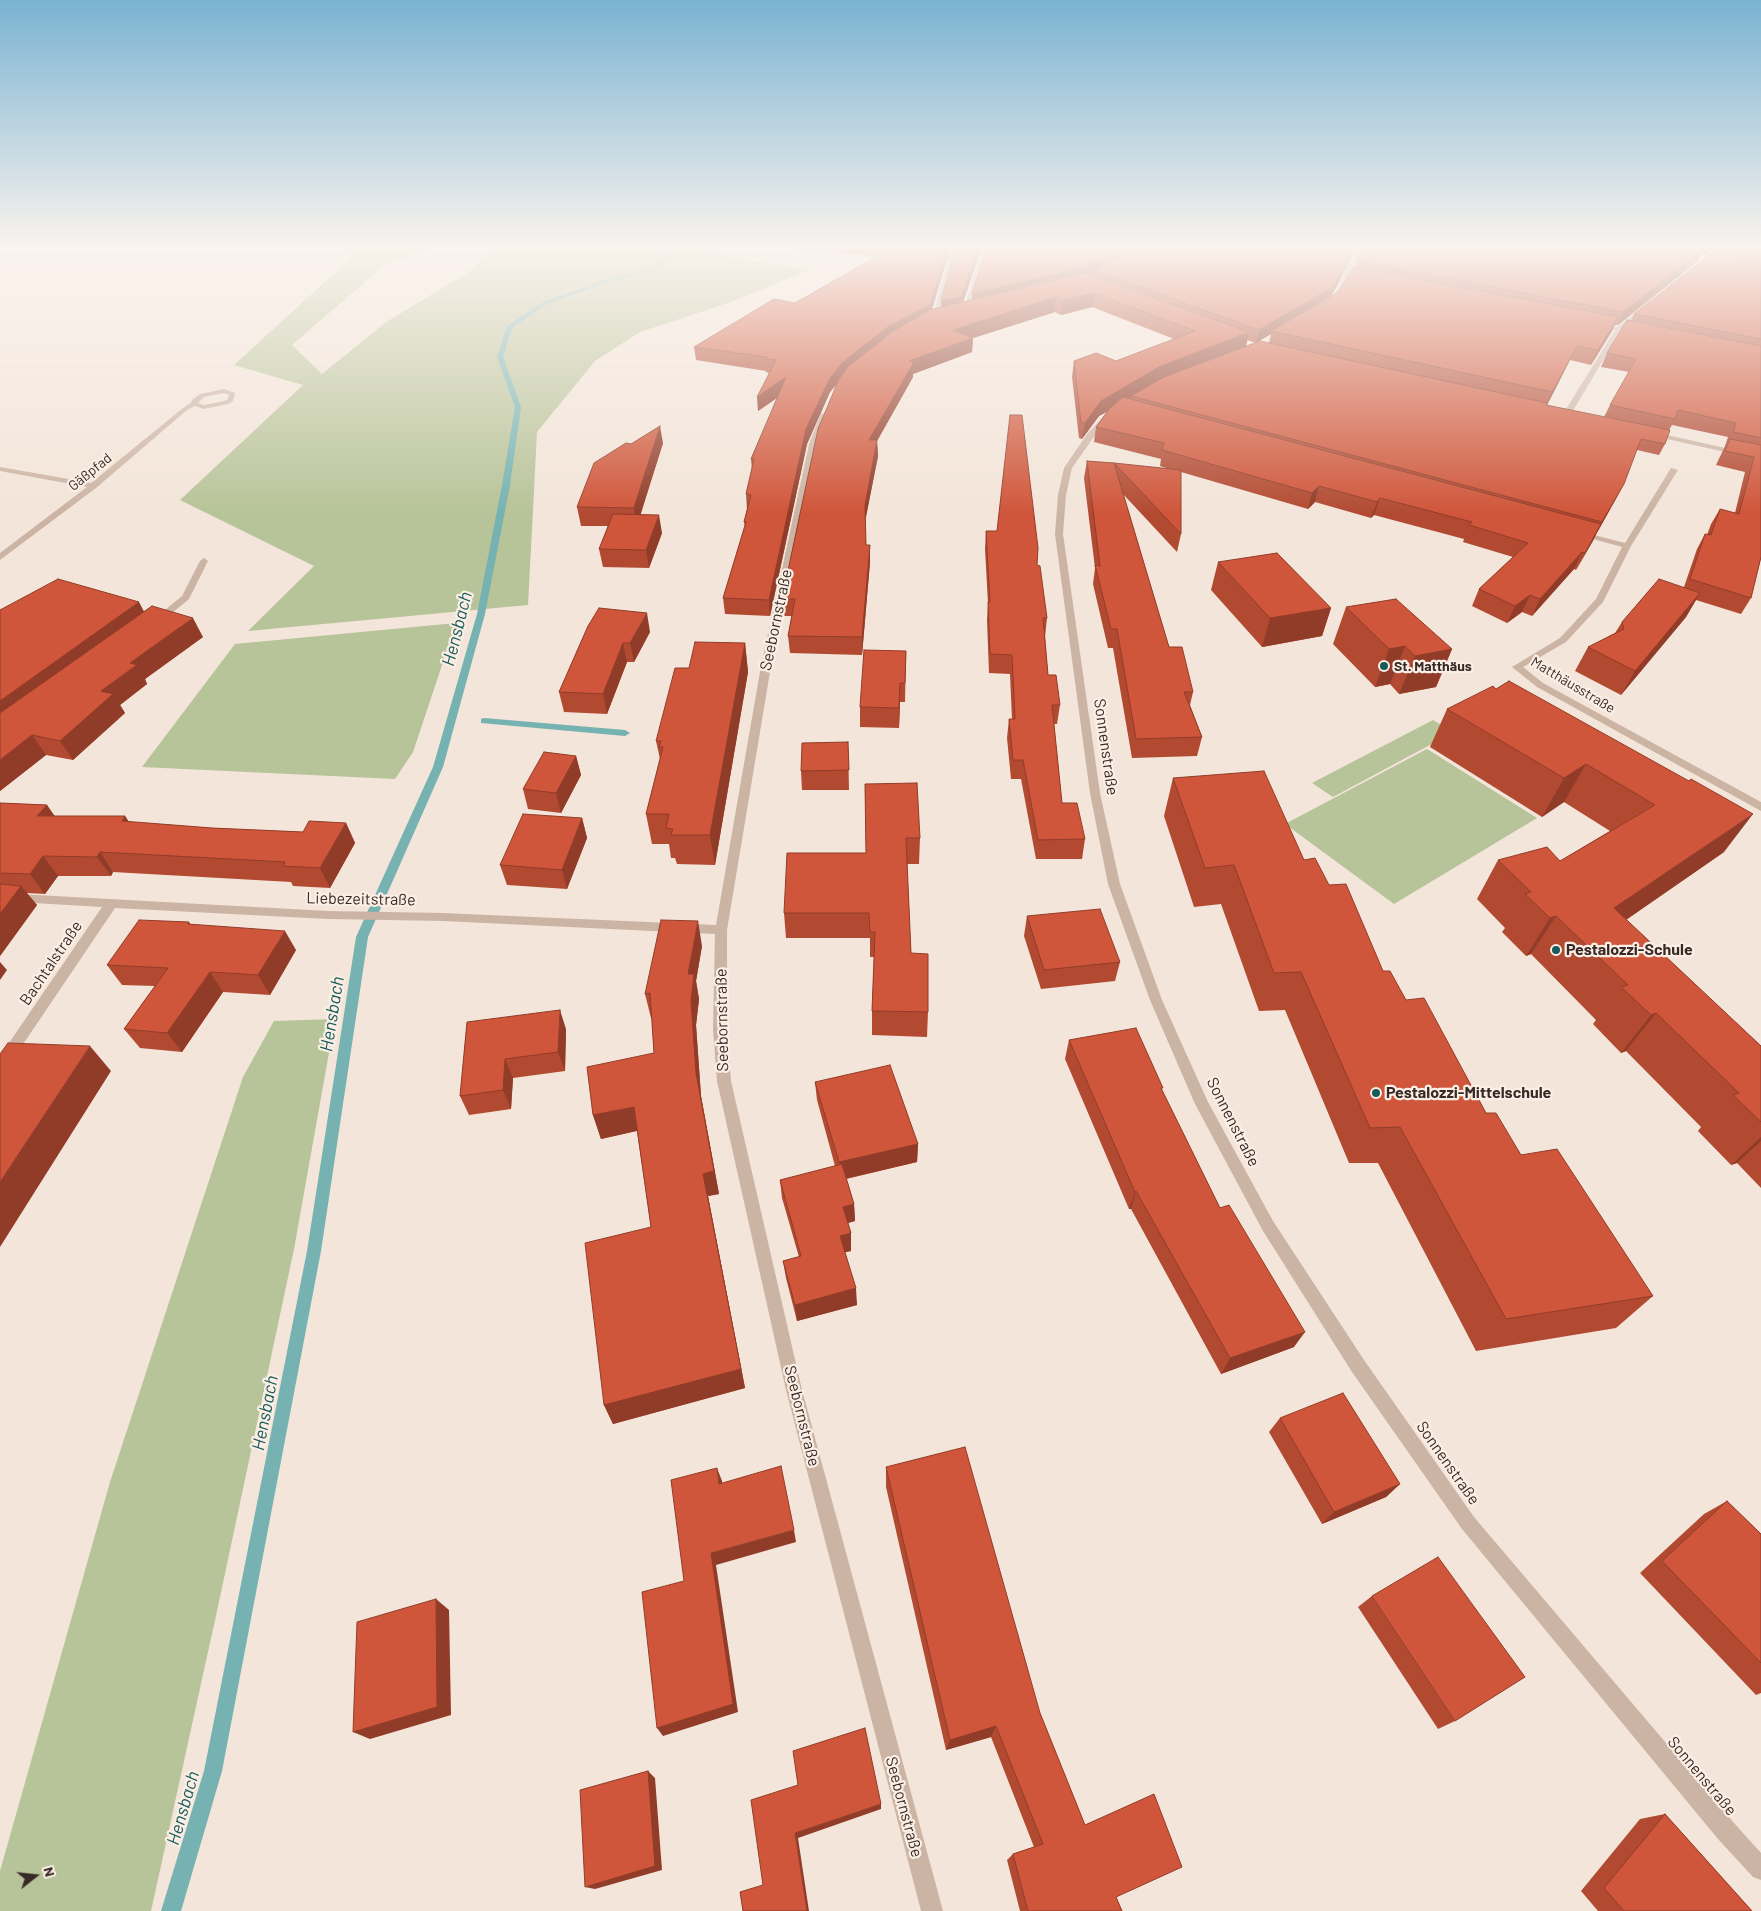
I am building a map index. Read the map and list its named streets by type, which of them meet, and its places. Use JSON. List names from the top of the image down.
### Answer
{
  "streets": {
    "street": [
      "Gäßpfad",
      "Seebornstraße",
      "Matthäusstraße",
      "Sonnenstraße",
      "Liebezeitstraße",
      "Bachtalstraße"
    ]
  },
  "crossings": [
    ["Seebornstraße", "Liebezeitstraße"],
    ["Liebezeitstraße", "Bachtalstraße"]
  ],
  "water": ["Hensbach"],
  "places": ["St. Matthäus", "Pestalozzi-Schule", "Pestalozzi-Mittelschule"],
  "north": "right"
}
